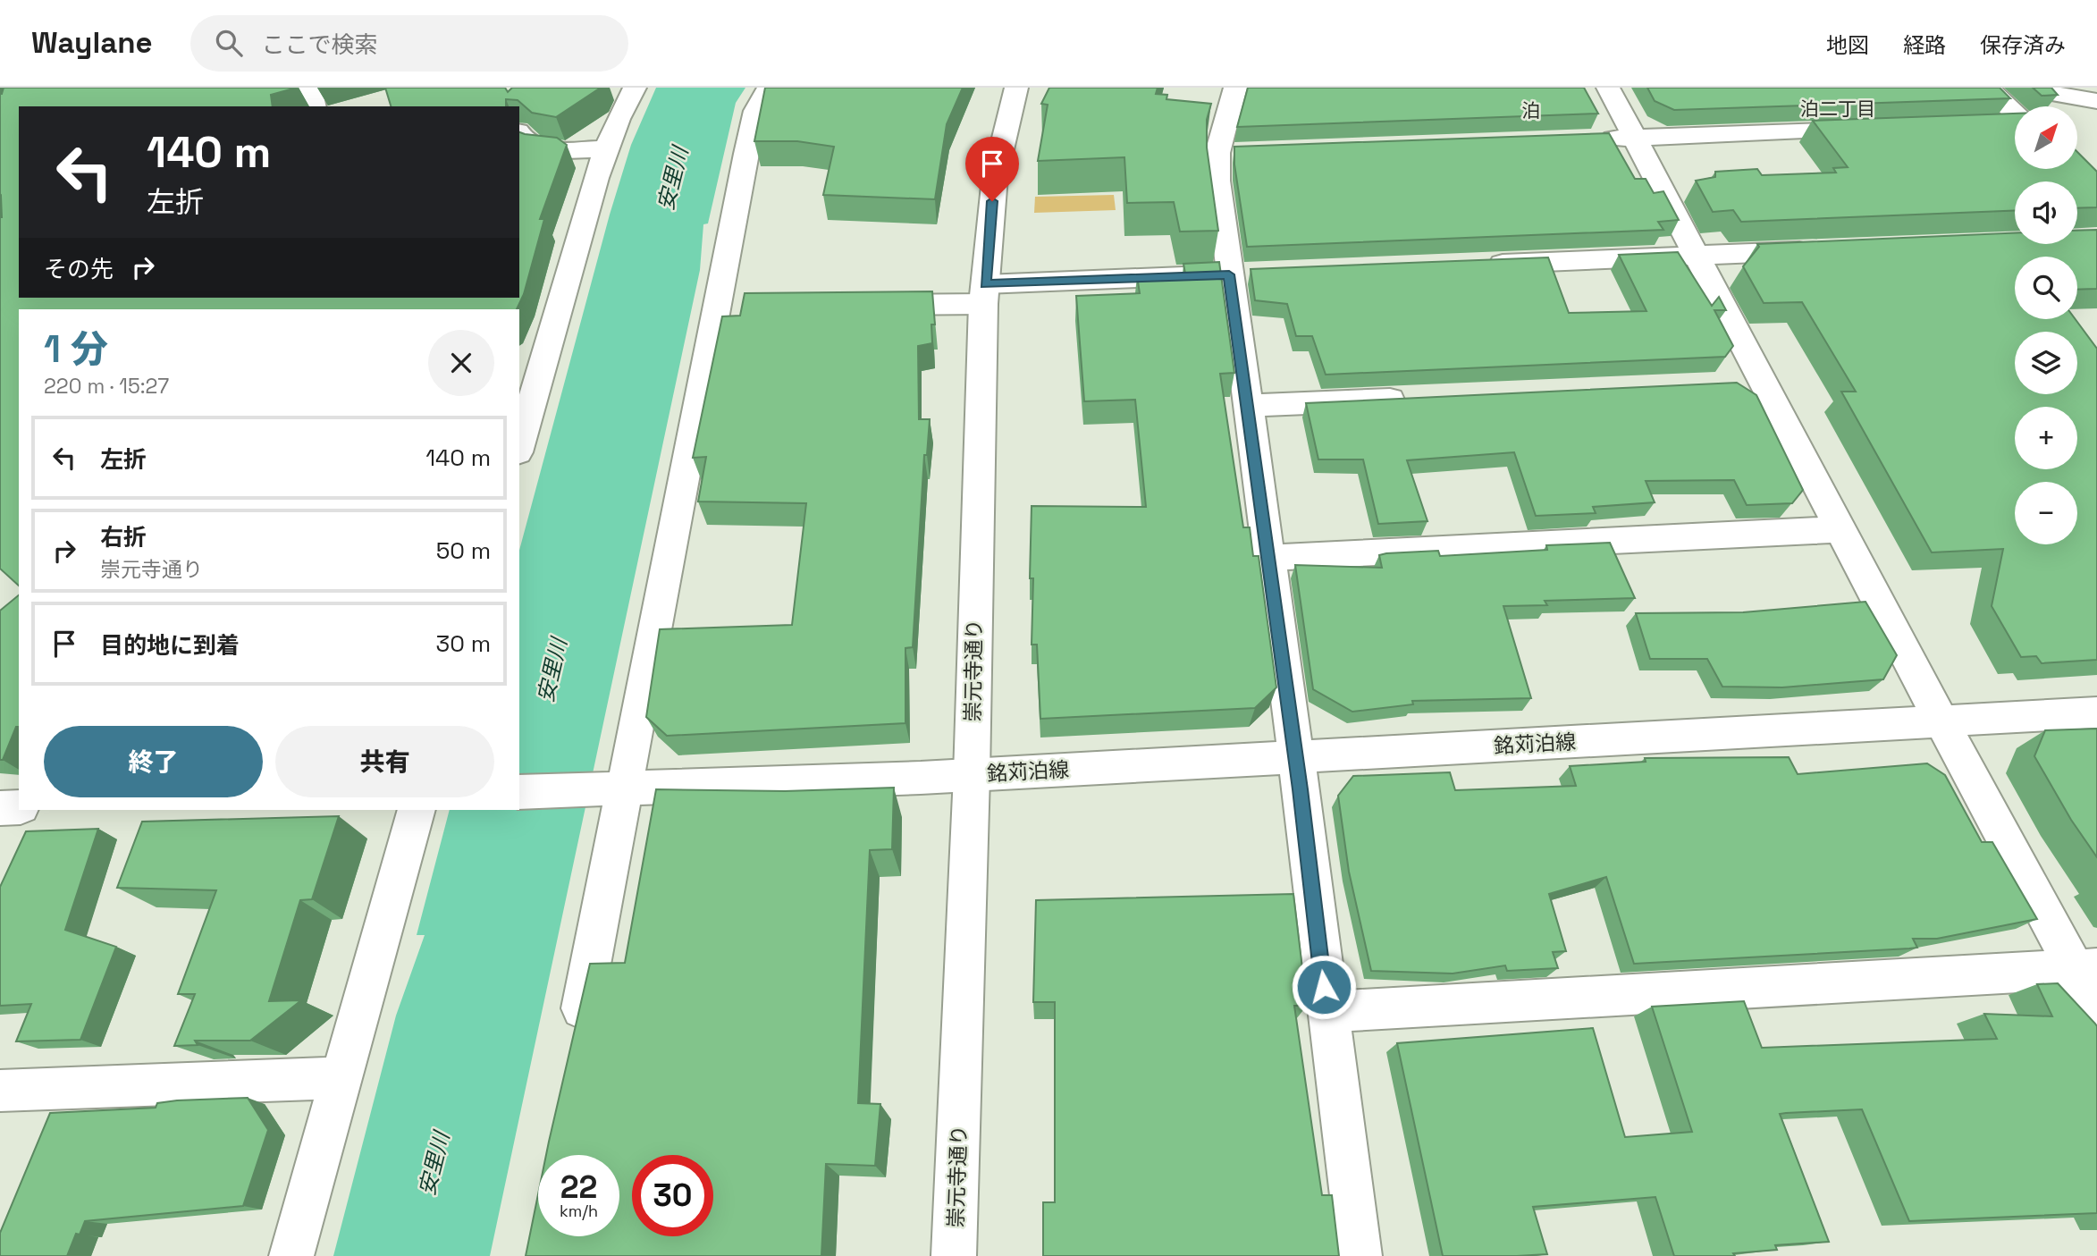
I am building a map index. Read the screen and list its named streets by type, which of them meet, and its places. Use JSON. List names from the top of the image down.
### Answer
{
  "streets": {
    "street": ["崇元寺通り", "銘苅泊線"]
  },
  "crossings": [
    ["崇元寺通り", "銘苅泊線"]
  ],
  "districts": ["泊二丁目", "泊"],
  "water": ["安里川"],
  "north": "top right",
  "page": {
    "header": "Waylane",
    "search": "ここで検索",
    "nav": ["地図", "経路", "保存済み"],
    "map_buttons": ["+", "−"],
    "turn": ["140 m", "左折"],
    "then": "その先",
    "heading": ["1 分", "220 m · 15:27"],
    "list": [
      {
        "name": "左折",
        "value": "140 m"
      },
      {
        "name": "右折",
        "note": "崇元寺通り",
        "value": "50 m"
      },
      {
        "name": "目的地に到着",
        "value": "30 m"
      }
    ],
    "buttons": ["終了", "共有"],
    "speed": "22 km/h",
    "limit": "30"
  }
}
